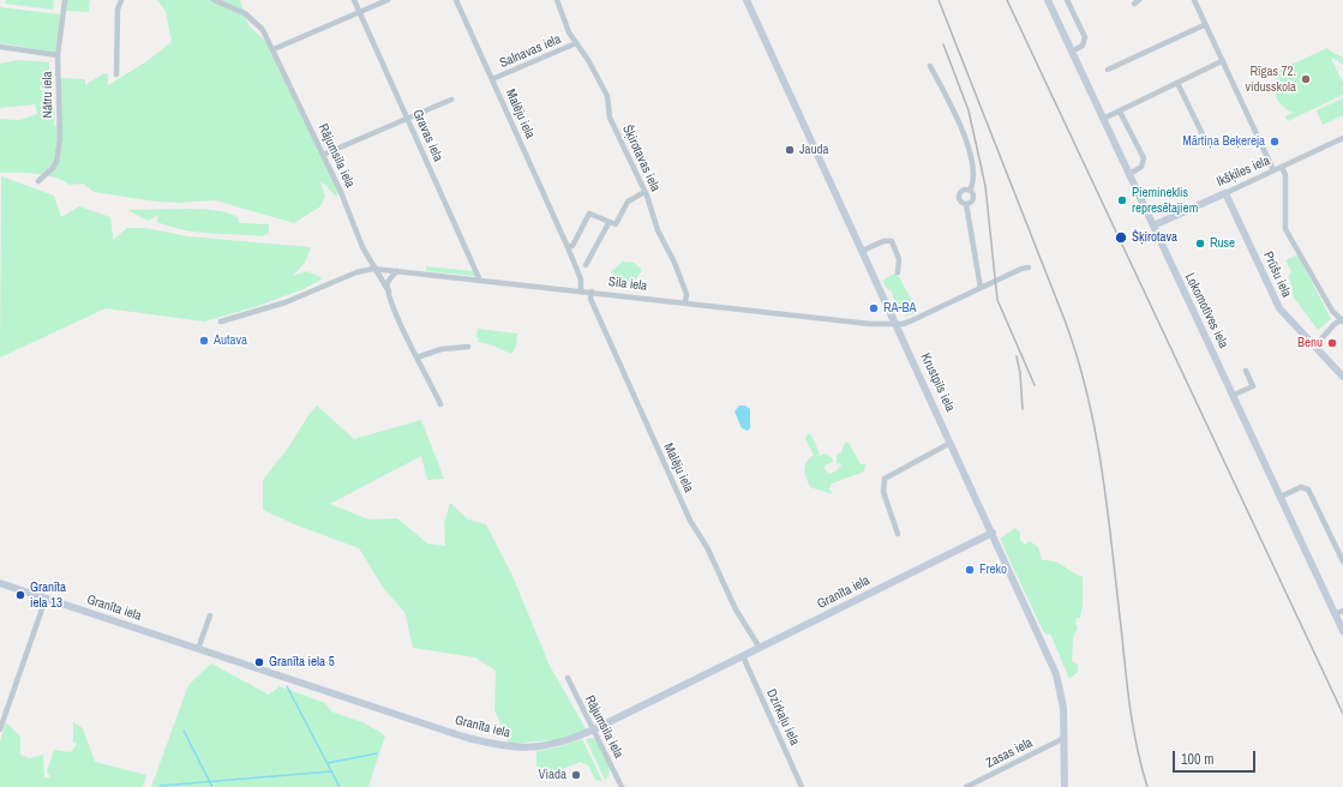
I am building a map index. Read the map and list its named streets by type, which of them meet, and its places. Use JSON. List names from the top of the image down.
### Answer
{
  "streets": {
    "street": [
      "Salnavas iela",
      "Nātru iela",
      "Malēju iela",
      "Gravas iela",
      "Rājumsila iela",
      "Šķirotavas iela",
      "Ikšķiles iela",
      "Prūšu iela",
      "Sila iela",
      "Lokomotīves iela",
      "Krustpils iela",
      "Granīta iela",
      "Dzirkaļu iela",
      "Zasas iela"
    ]
  },
  "crossings": [
    ["Salnavas iela", "Malēju iela"],
    ["Salnavas iela", "Šķirotavas iela"],
    ["Malēju iela", "Sila iela"],
    ["Malēju iela", "Granīta iela"],
    ["Gravas iela", "Sila iela"],
    ["Rājumsila iela", "Sila iela"],
    ["Rājumsila iela", "Granīta iela"],
    ["Šķirotavas iela", "Sila iela"],
    ["Ikšķiles iela", "Prūšu iela"],
    ["Ikšķiles iela", "Lokomotīves iela"],
    ["Sila iela", "Krustpils iela"],
    ["Krustpils iela", "Granīta iela"],
    ["Krustpils iela", "Zasas iela"],
    ["Granīta iela", "Dzirkaļu iela"]
  ],
  "places": [
    "Rīgas 72. vidusskola",
    "Mārtiņa Beķereja",
    "Jauda",
    "Piemineklis represētajiem",
    "Šķirotava",
    "Ruse",
    "RA-BA",
    "Autava",
    "Benu",
    "Freko",
    "Granīta iela 13",
    "Granīta iela 5",
    "Viada"
  ],
  "scale_bar": "100 m"
}
